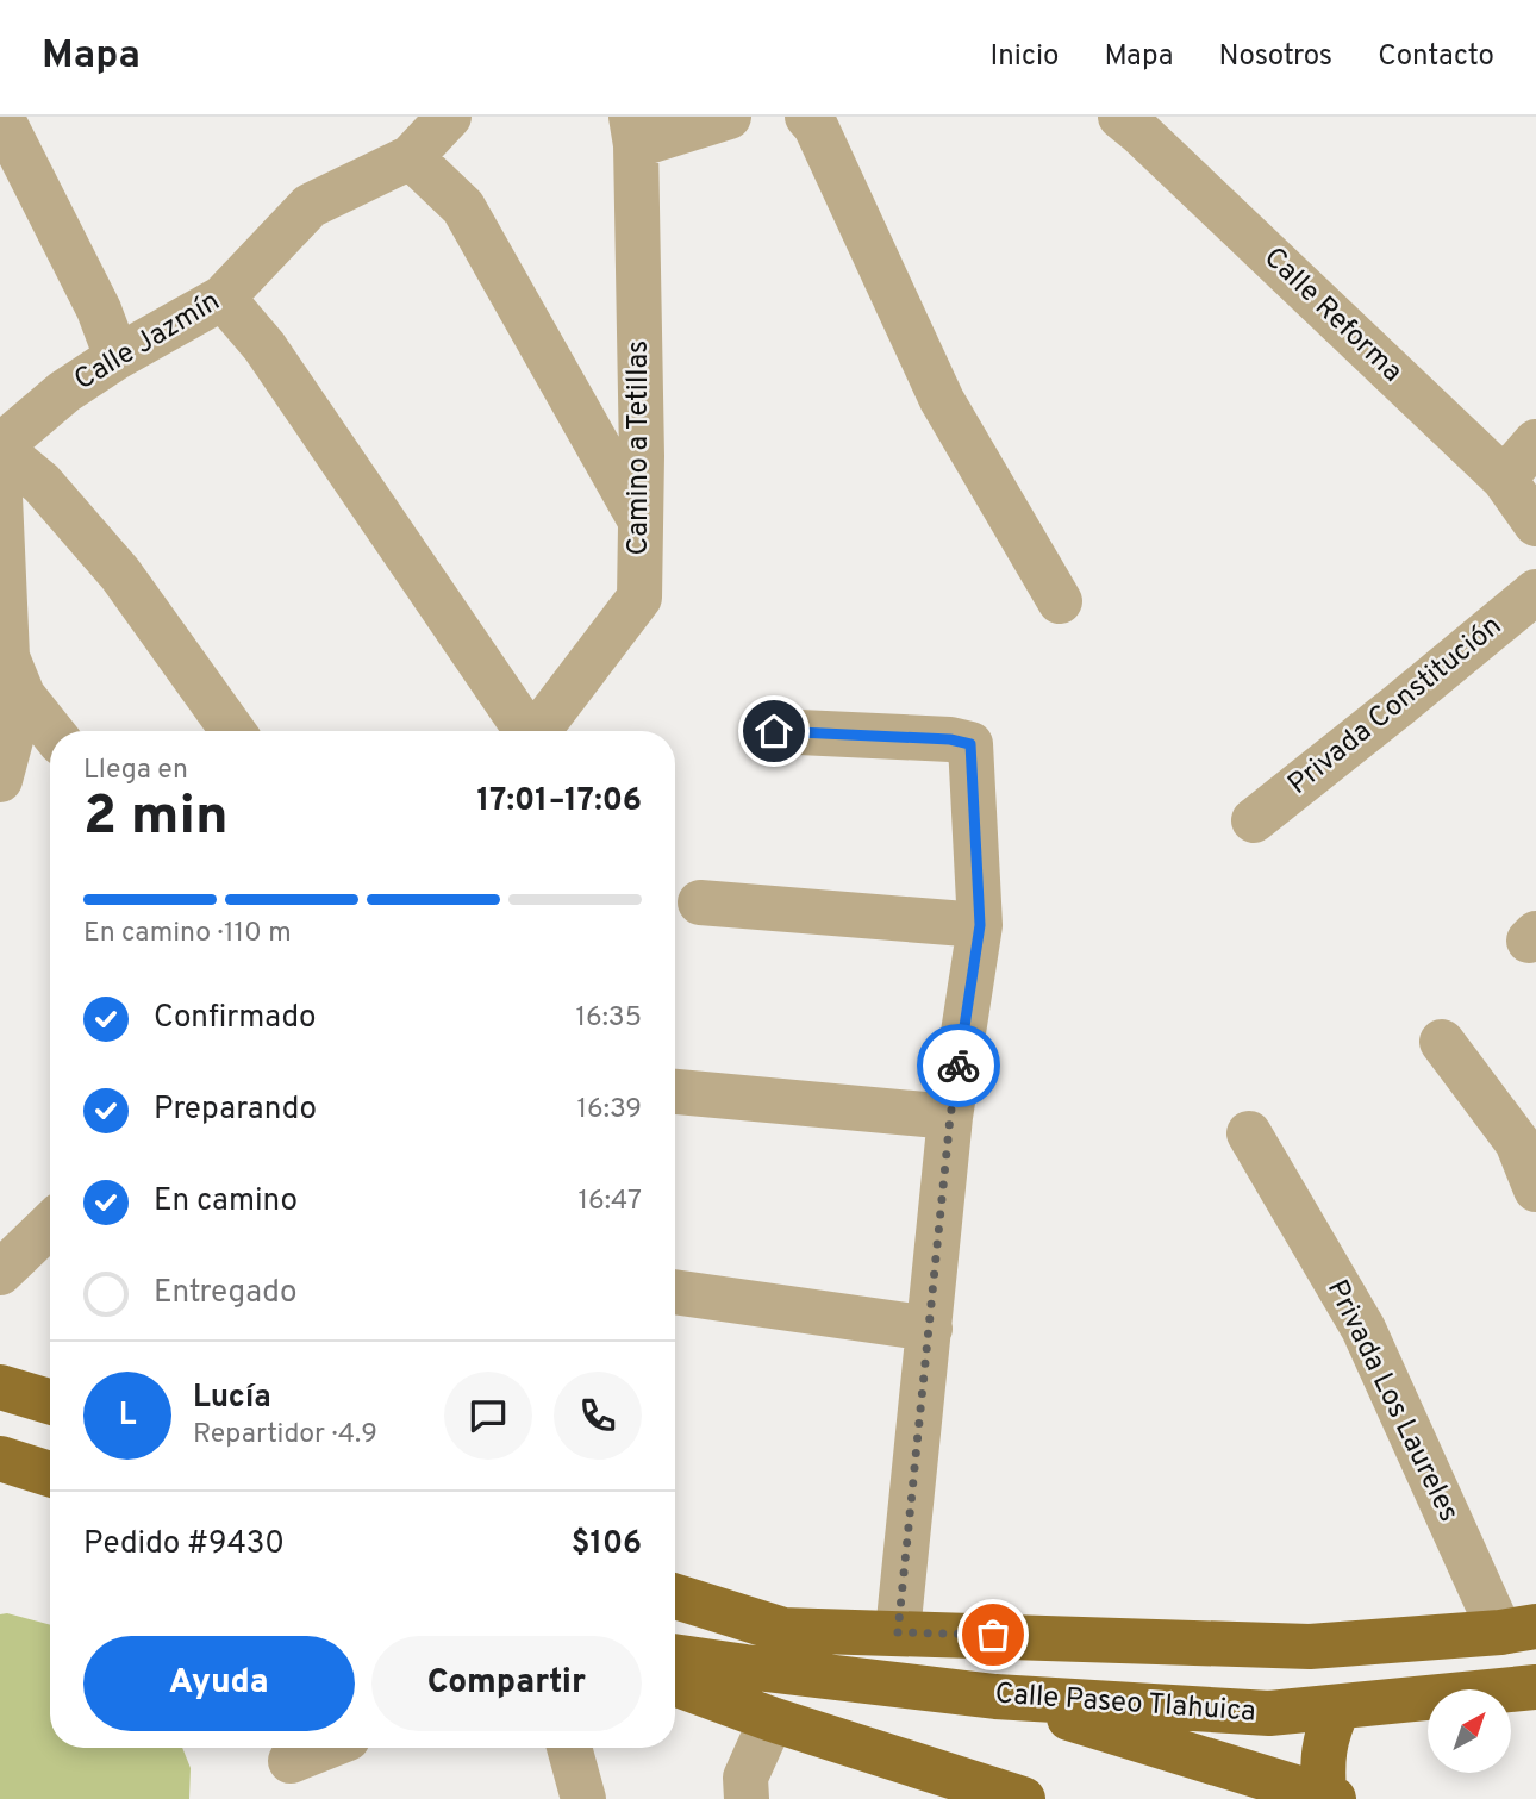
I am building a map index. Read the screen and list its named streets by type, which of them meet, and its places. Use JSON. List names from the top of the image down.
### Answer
{
  "streets": {
    "main road": ["Calle Paseo Tlahuica"],
    "street": [
      "Calle Reforma",
      "Calle Jazmín",
      "Camino a Tetillas",
      "Privada Constitución",
      "Privada Los Laureles"
    ]
  },
  "crossings": [
    ["Privada Los Laureles", "Calle Paseo Tlahuica"]
  ],
  "north": "top right",
  "page": {
    "header": "Mapa",
    "nav": [
      "Inicio",
      "Mapa",
      "Nosotros",
      "Contacto"
    ],
    "heading": ["2 min", "Llega en", "17:01–17:06"],
    "panel": [
      "Lucía",
      "Repartidor · 4.9",
      "Pedido #9430",
      "$106"
    ],
    "bar": "En camino · 110 m",
    "list": [
      ["Confirmado", "16:35"],
      ["Preparando", "16:39"],
      ["En camino", "16:47"],
      "Entregado"
    ],
    "round": "L",
    "buttons": ["Ayuda", "Compartir"]
  }
}
